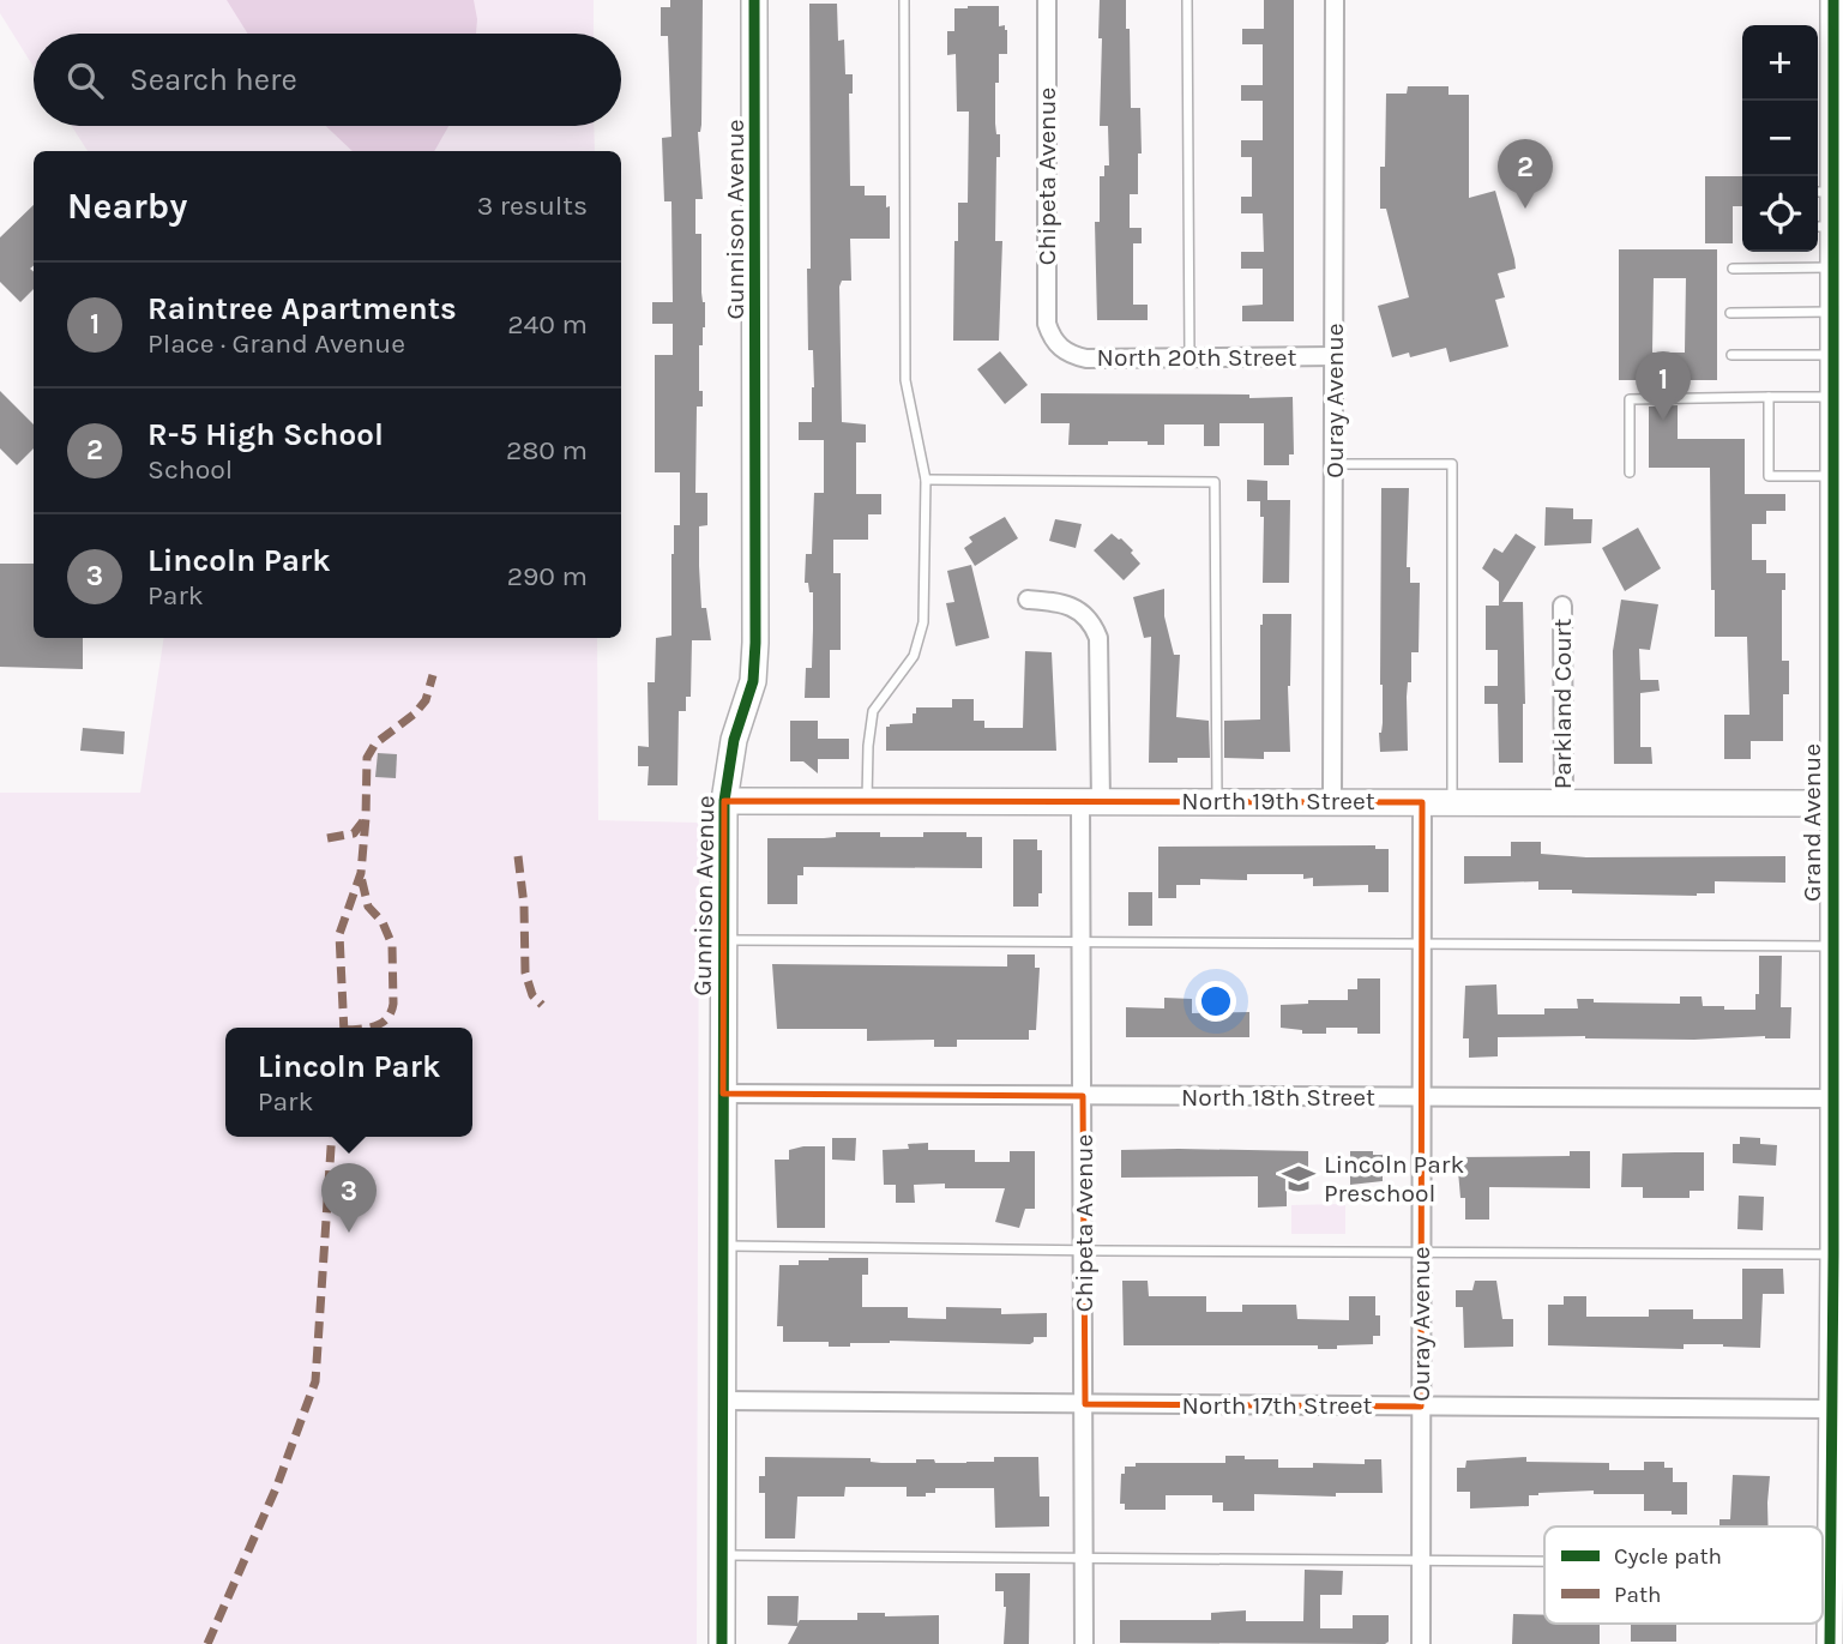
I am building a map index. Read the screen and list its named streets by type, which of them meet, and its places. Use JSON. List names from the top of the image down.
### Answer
{
  "streets": {
    "street": [
      "Chipeta Avenue",
      "Gunnison Avenue",
      "North 20th Street",
      "Ouray Avenue",
      "Parkland Court",
      "North 19th Street",
      "Grand Avenue",
      "North 18th Street",
      "North 17th Street"
    ]
  },
  "crossings": [
    ["Chipeta Avenue", "North 20th Street"],
    ["Chipeta Avenue", "North 19th Street"],
    ["Chipeta Avenue", "North 18th Street"],
    ["Chipeta Avenue", "North 17th Street"],
    ["Gunnison Avenue", "North 19th Street"],
    ["Gunnison Avenue", "North 18th Street"],
    ["Gunnison Avenue", "North 17th Street"],
    ["North 20th Street", "Ouray Avenue"],
    ["Ouray Avenue", "North 19th Street"],
    ["Ouray Avenue", "North 18th Street"],
    ["Ouray Avenue", "North 17th Street"],
    ["Parkland Court", "North 19th Street"],
    ["North 19th Street", "Grand Avenue"],
    ["Grand Avenue", "North 18th Street"],
    ["Grand Avenue", "North 17th Street"]
  ],
  "places": {
    "school or university": ["Lincoln Park Preschool"]
  },
  "legend": ["Cycle path", "Path"],
  "page": {
    "map_buttons": ["+", "−"],
    "search": "Search here",
    "pins": ["2", "1", "3"],
    "heading": ["Nearby", "3 results"],
    "list": [
      {
        "mark": "1",
        "name": "Raintree Apartments",
        "note": "Place · Grand Avenue",
        "value": "240 m"
      },
      {
        "mark": "2",
        "name": "R-5 High School",
        "note": "School",
        "value": "280 m"
      },
      {
        "mark": "3",
        "name": "Lincoln Park",
        "note": "Park",
        "value": "290 m"
      }
    ],
    "popup": ["Lincoln Park", "Park"]
  }
}
